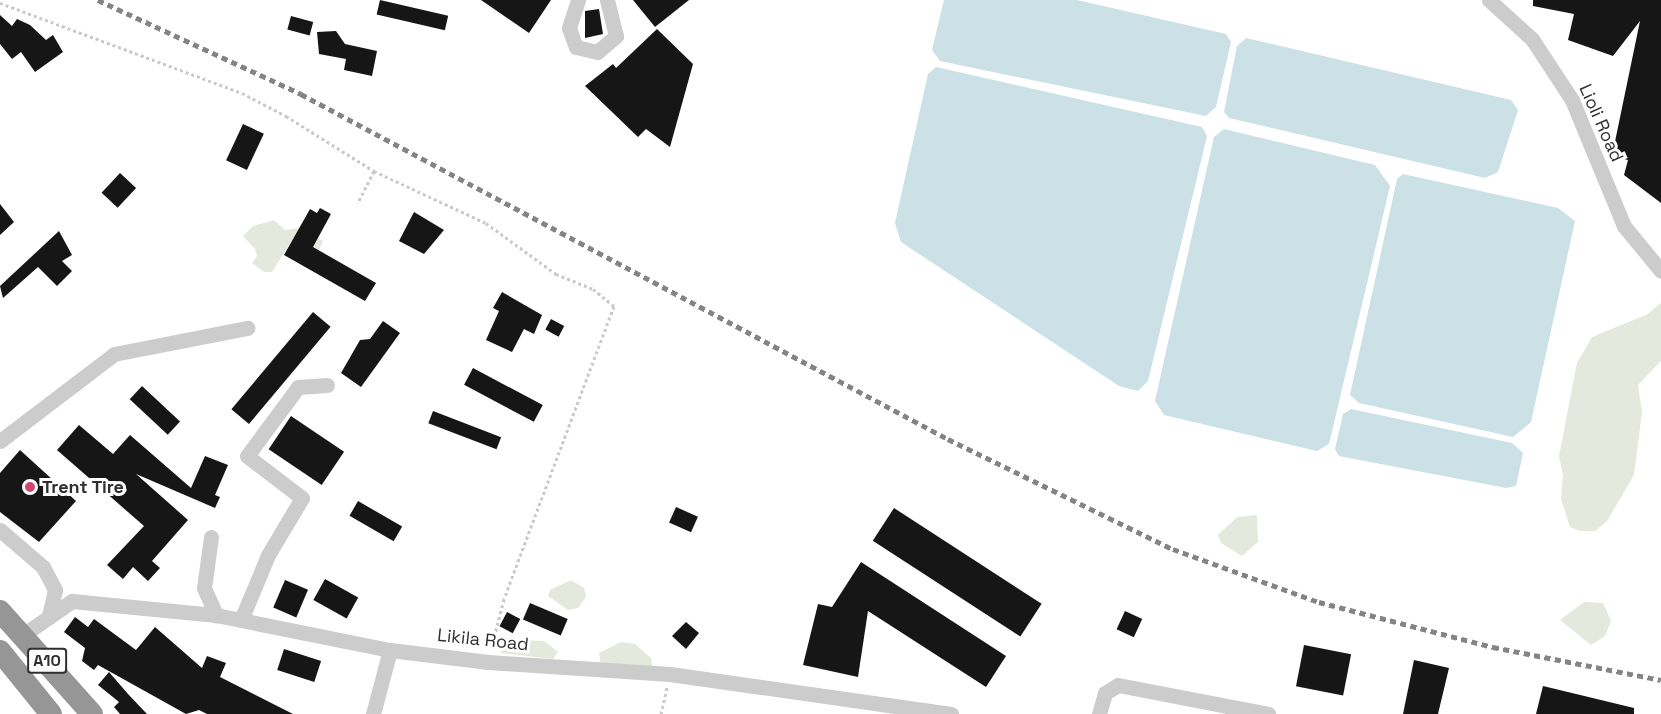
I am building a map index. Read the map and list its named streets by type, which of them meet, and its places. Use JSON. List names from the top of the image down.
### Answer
{
  "streets": {
    "highway": ["A10"],
    "street": ["Lioli Road", "Likila Road"]
  },
  "crossings": [
    ["Likila Road", "A10"]
  ],
  "places": ["Trent Tire"]
}
